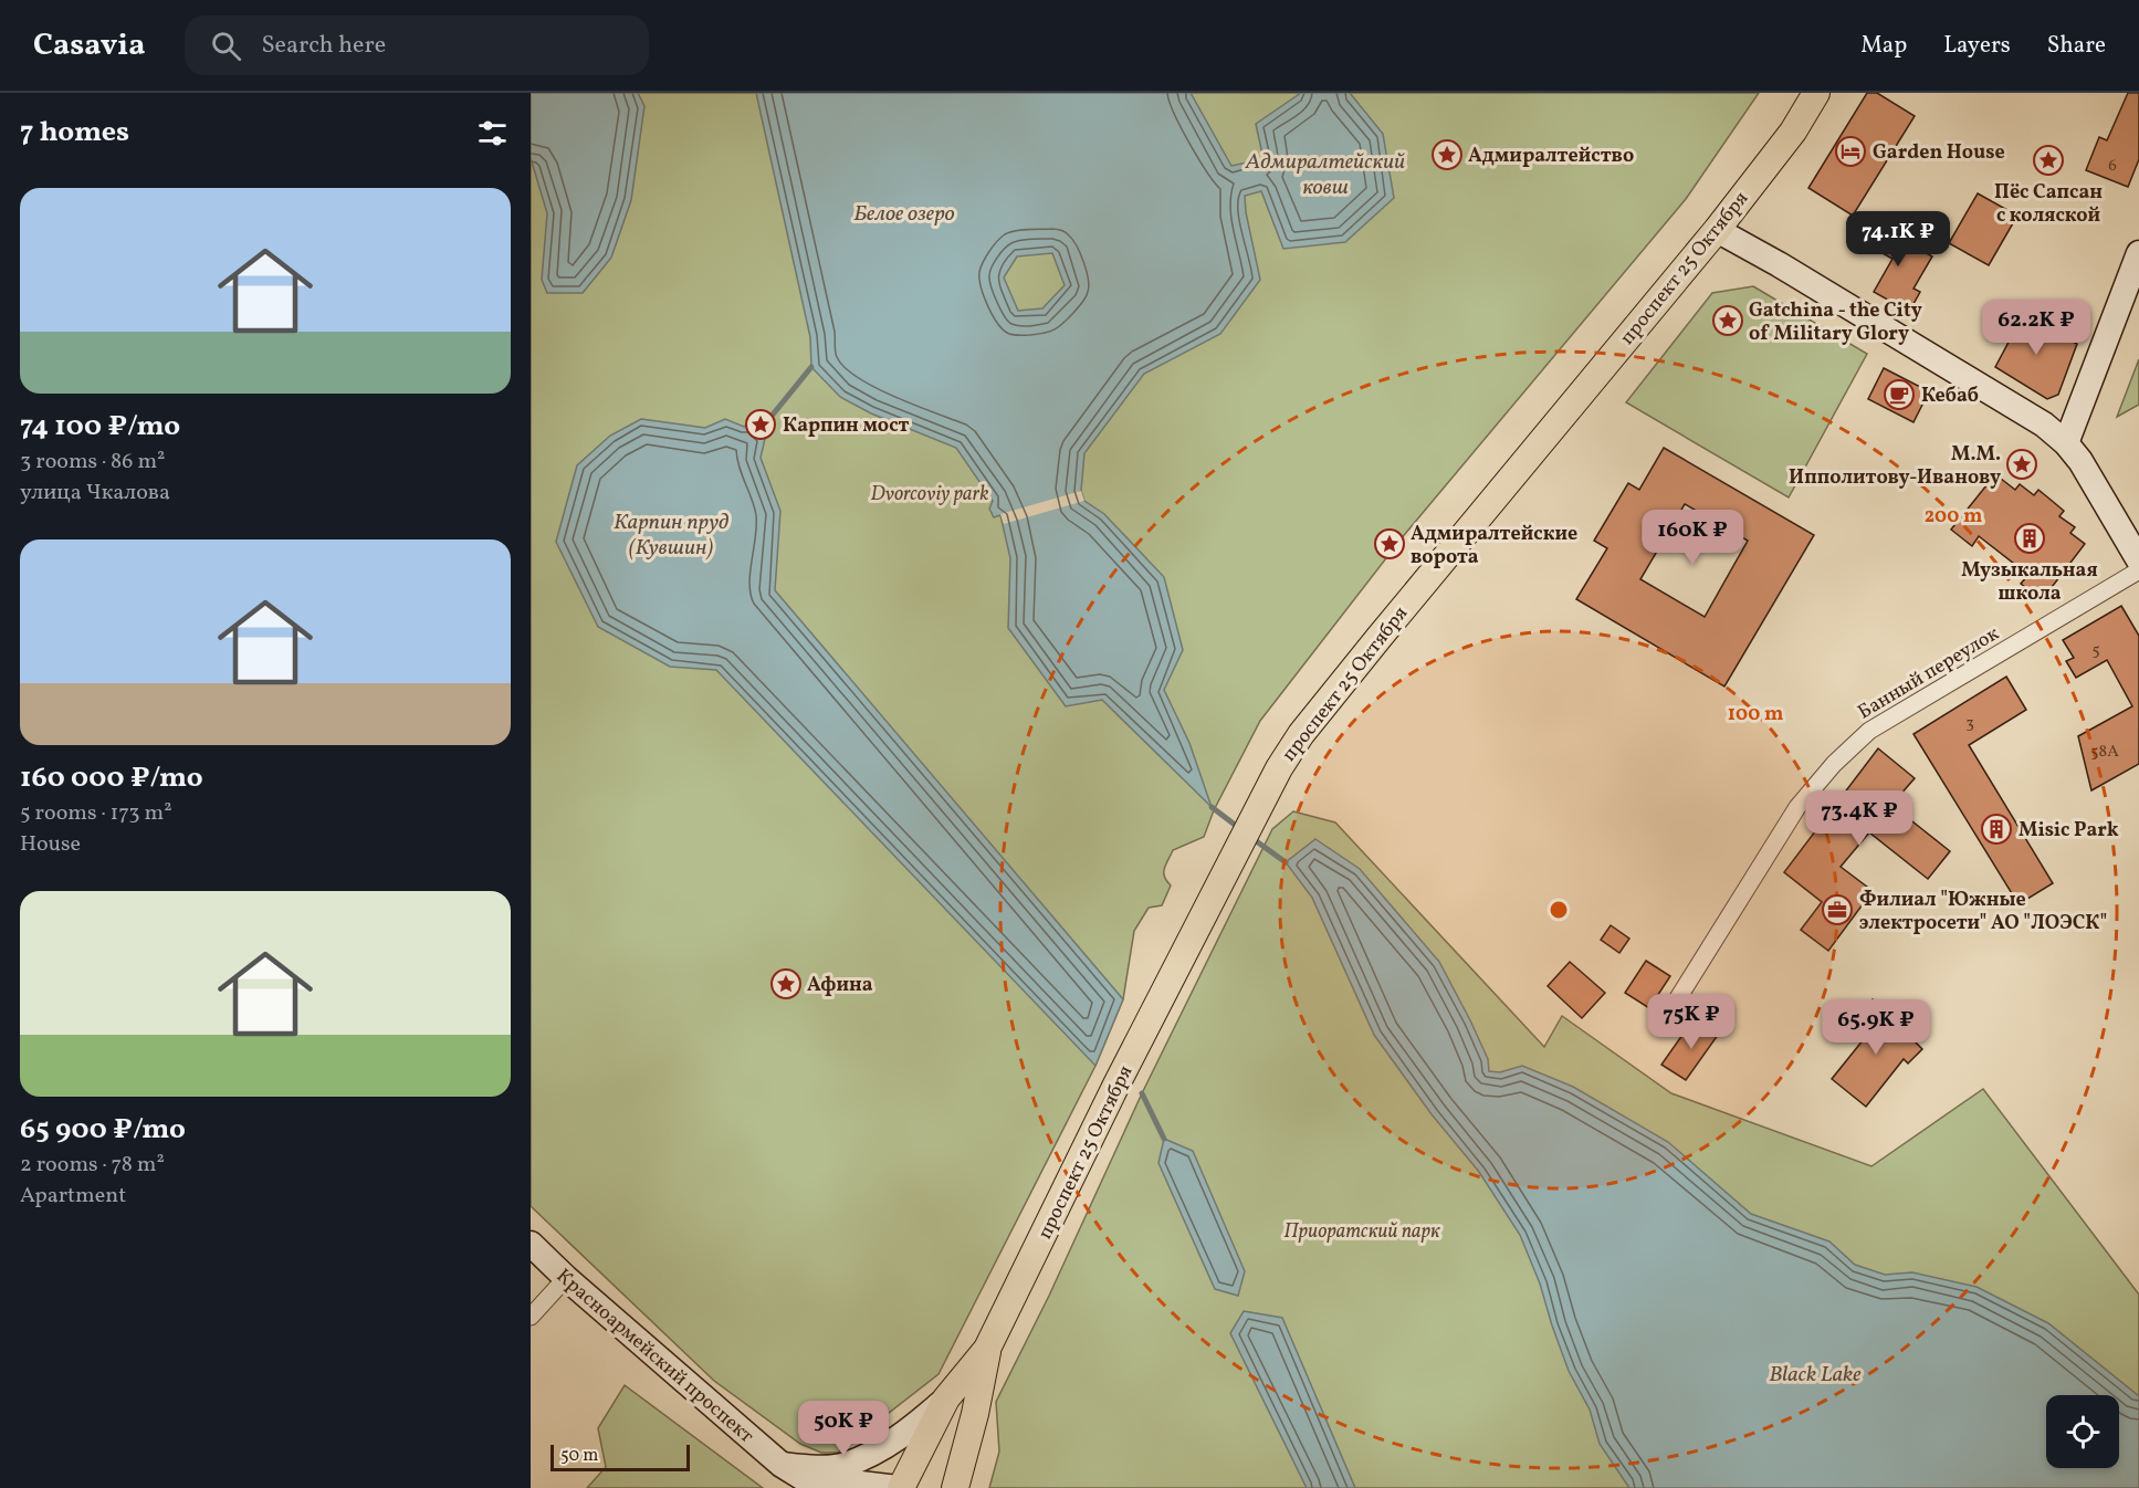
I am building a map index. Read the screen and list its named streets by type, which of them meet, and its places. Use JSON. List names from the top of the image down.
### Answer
{
  "streets": {
    "main road": ["проспект 25 Октября", "Красноармейский проспект"],
    "street": ["Банный переулок"]
  },
  "water": [
    "Адмиралтейский ковш",
    "Белое озеро",
    "Карпин пруд (Кувшин)",
    "Black Lake"
  ],
  "parks": ["Dvorcoviy park", "Приоратский парк"],
  "places": {
    "hotel": ["Garden House"],
    "place": [
      "Адмиралтейство",
      "Пёс Сапсан с коляской",
      "Gatchina - the City of Military Glory",
      "Карпин мост",
      "М.М. Ипполитову-Иванову",
      "Адмиралтейские ворота",
      "Афина"
    ],
    "cafe": ["Кебаб"],
    "building": ["Музыкальная школа", "Misic Park"],
    "office": ["Филиал \"Южные электросети\" АО \"ЛОЭСК\""]
  },
  "house_numbers": [
    "6",
    "5",
    "3",
    "58А"
  ],
  "scale_bar": "50 m",
  "page": {
    "header": "Casavia",
    "search": "Search here",
    "nav": ["Map", "Layers", "Share"],
    "heading": "7 homes",
    "list": [
      {
        "name": "74 100 ₽/mo",
        "note": "3 rooms · 86 m² · улица Чкалова"
      },
      {
        "name": "160 000 ₽/mo",
        "note": "5 rooms · 173 m² · House"
      },
      {
        "name": "65 900 ₽/mo",
        "note": "2 rooms · 78 m² · Apartment"
      }
    ],
    "price": [
      "74.1K ₽",
      "62.2K ₽",
      "160K ₽",
      "73.4K ₽",
      "75K ₽",
      "65.9K ₽",
      "50K ₽"
    ],
    "scale": "50 m"
  },
  "rings": ["200 m", "100 m"]
}
